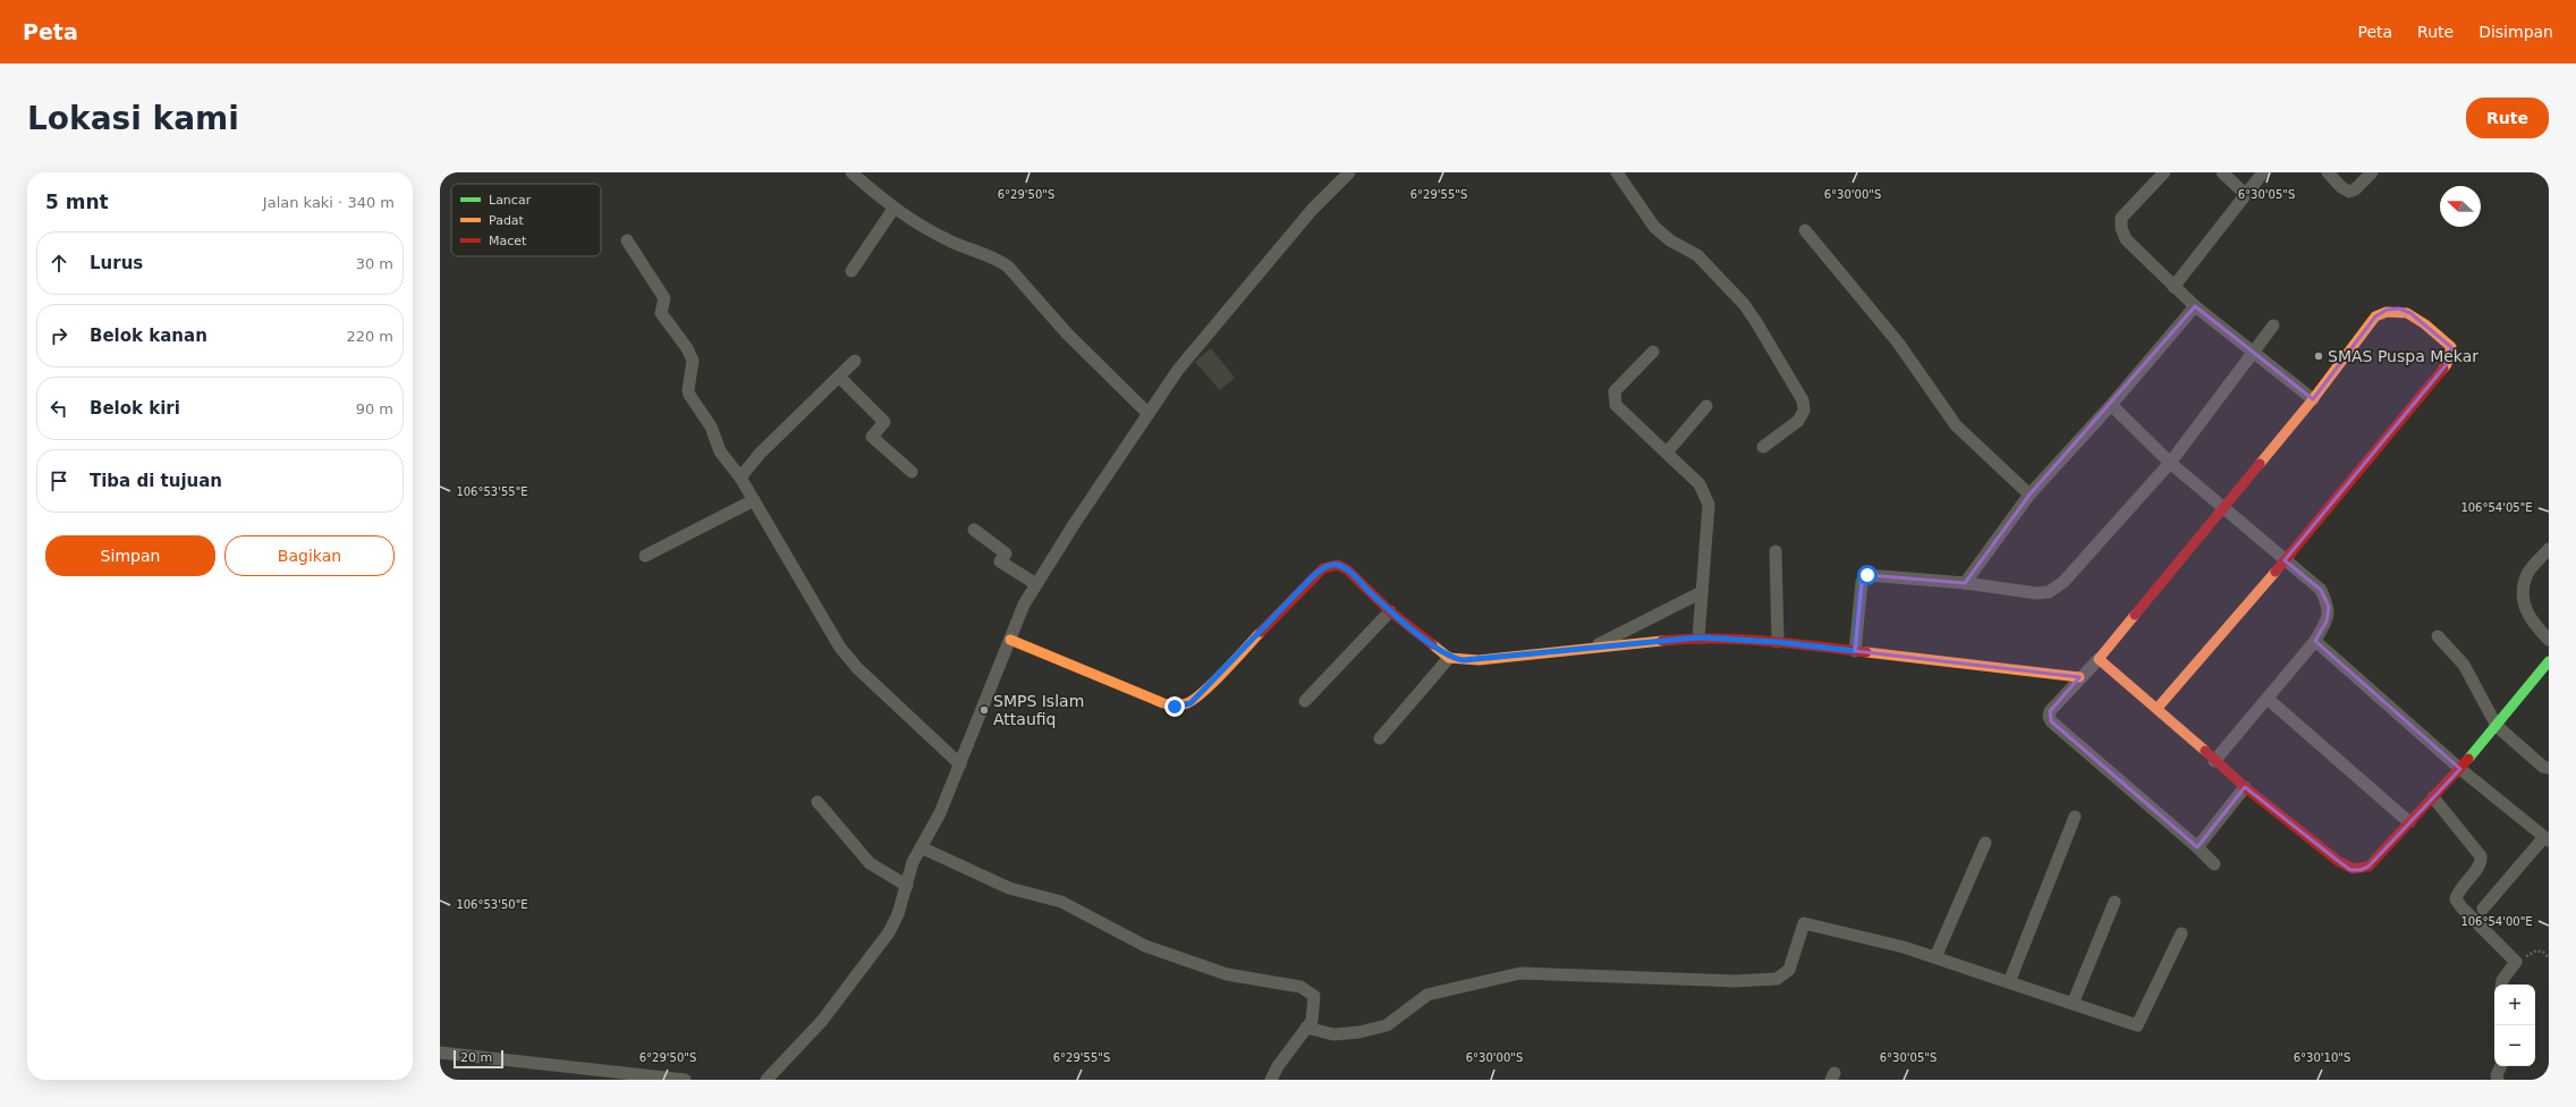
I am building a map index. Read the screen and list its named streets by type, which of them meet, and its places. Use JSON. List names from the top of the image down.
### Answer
{
  "places": ["SMAS Puspa Mekar", "SMPS Islam Attaufiq"],
  "legend": ["Lancar", "Padat", "Macet"],
  "scale_bar": "20 m",
  "north": "left",
  "page": {
    "header": "Peta",
    "nav": ["Peta", "Rute", "Disimpan"],
    "buttons": [
      "Rute",
      ["Simpan", "Bagikan"]
    ],
    "title": "Lokasi kami",
    "heading": ["5 mnt", "Jalan kaki · 340 m"],
    "list": [
      ["Lurus", "30 m"],
      ["Belok kanan", "220 m"],
      ["Belok kiri", "90 m"],
      "Tiba di tujuan"
    ],
    "map_buttons": ["+", "−"],
    "scale": "20 m"
  },
  "coordinates": [
    "6°29'50\"S",
    "6°29'55\"S",
    "6°30'00\"S",
    "6°30'05\"S",
    "106°53'55\"E",
    "106°54'05\"E",
    "106°53'50\"E",
    "106°54'00\"E",
    "6°30'10\"S"
  ]
}
